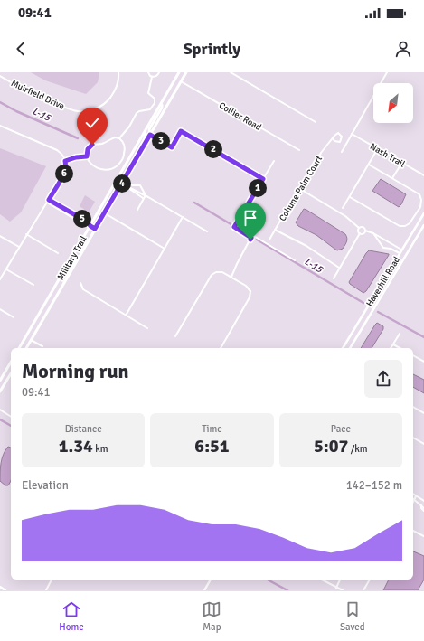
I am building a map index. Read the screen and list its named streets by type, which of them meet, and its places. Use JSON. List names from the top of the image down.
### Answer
{
  "streets": {
    "main road": ["Military Trail"],
    "street": [
      "Muirfield Drive",
      "Collier Road",
      "Nash Trail",
      "Cohune Palm Court",
      "Haverhill Road"
    ]
  },
  "crossings": [
    ["Collier Road", "Military Trail"]
  ],
  "water": ["L-15"],
  "north": "bottom left",
  "page": {
    "status": "09:41",
    "header": "Sprintly",
    "pins": [
      "3",
      "2",
      "6",
      "4",
      "1",
      "5"
    ],
    "heading": ["Morning run", "09:41"],
    "stats": [
      ["Distance", "1.34 km"],
      ["Time", "6:51"],
      ["Pace", "5:07 /km"]
    ],
    "chart": ["Elevation", "142–152 m"],
    "tabs": ["Home", "Map", "Saved"]
  }
}
